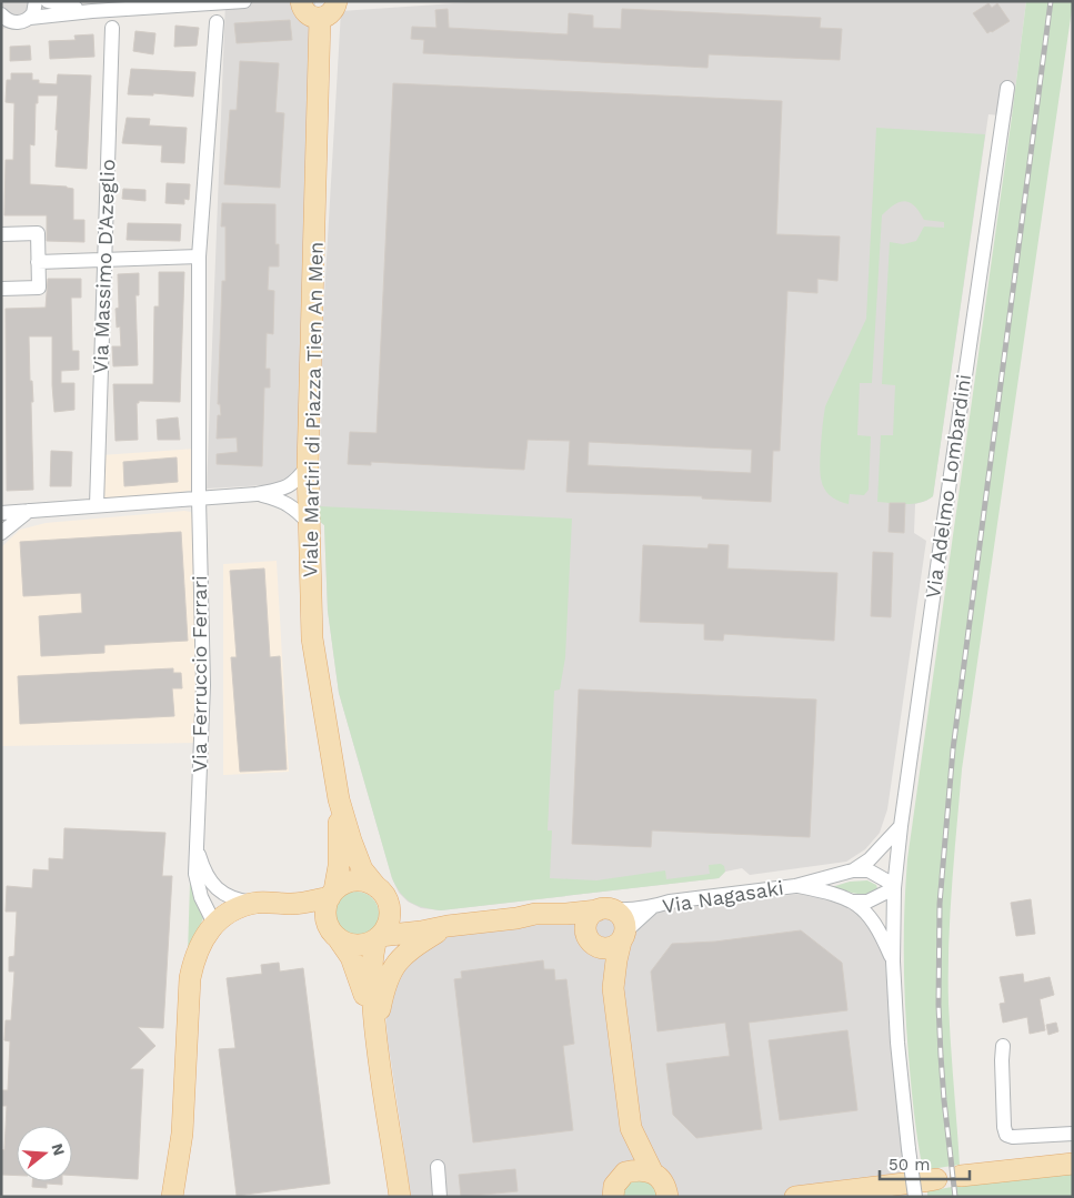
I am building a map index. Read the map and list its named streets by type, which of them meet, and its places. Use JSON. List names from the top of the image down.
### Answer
{
  "streets": {
    "main road": ["Viale Martiri di Piazza Tien An Men", "Via Nagasaki"],
    "street": ["Via Massimo D'Azeglio", "Via Adelmo Lombardini", "Via Ferruccio Ferrari"]
  },
  "crossings": [
    ["Viale Martiri di Piazza Tien An Men", "Via Nagasaki"],
    ["Via Adelmo Lombardini", "Via Nagasaki"]
  ],
  "scale_bar": "50 m",
  "north": "right"
}
